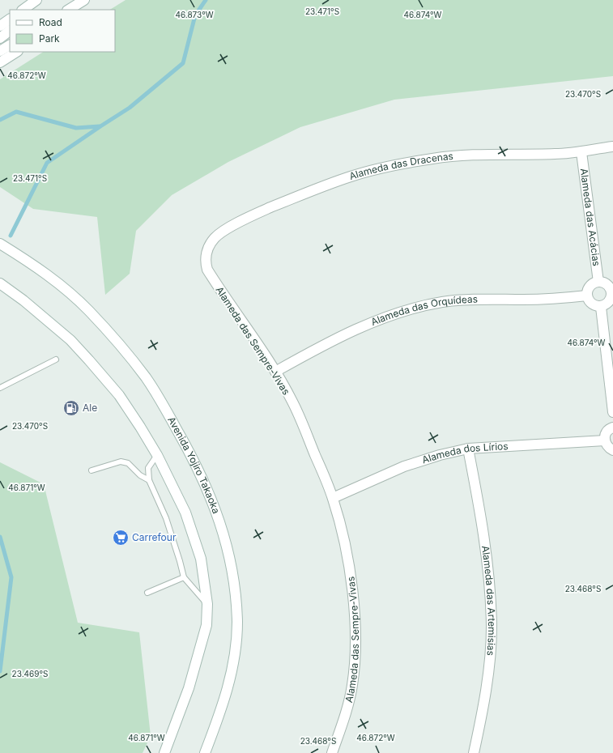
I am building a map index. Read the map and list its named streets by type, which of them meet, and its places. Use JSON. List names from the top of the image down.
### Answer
{
  "streets": {
    "street": [
      "Alameda das Dracenas",
      "Alameda das Acácias",
      "Alameda das Orquídeas",
      "Alameda das Sempre-Vivas",
      "Alameda dos Lírios",
      "Avenida Yojiro Takaoka",
      "Alameda das Artemisias"
    ]
  },
  "crossings": [
    ["Alameda das Dracenas", "Alameda das Acácias"],
    ["Alameda das Dracenas", "Alameda das Sempre-Vivas"],
    ["Alameda das Acácias", "Alameda das Orquídeas"],
    ["Alameda das Orquídeas", "Alameda das Sempre-Vivas"],
    ["Alameda das Sempre-Vivas", "Alameda dos Lírios"],
    ["Alameda dos Lírios", "Alameda das Artemisias"]
  ],
  "places": {
    "fuel station": ["Ale"],
    "supermarket": ["Carrefour"]
  },
  "legend": ["Road", "Park"],
  "coordinates": [
    "23.471°S",
    "46.873°W",
    "46.874°W",
    "46.872°W",
    "23.470°S",
    "46.871°W",
    "23.468°S",
    "23.469°S"
  ]
}
